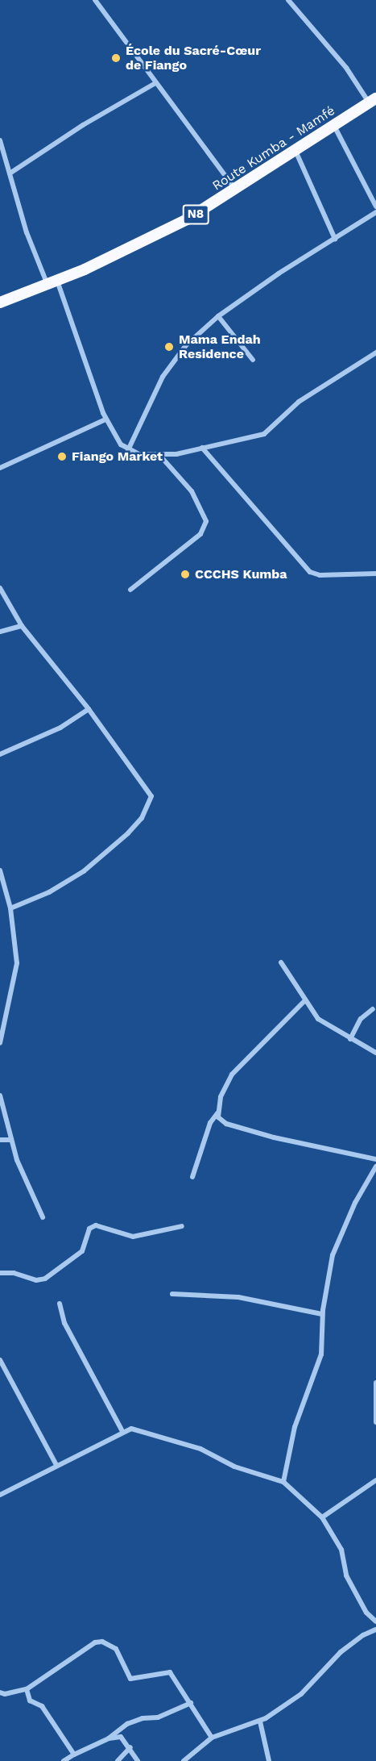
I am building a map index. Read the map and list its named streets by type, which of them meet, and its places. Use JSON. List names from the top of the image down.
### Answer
{
  "streets": {
    "highway": ["Route Kumba - Mamfé", "N8"]
  },
  "places": [
    "École du Sacré-Cœur de Fiango",
    "Mama Endah Residence",
    "Fiango Market",
    "CCCHS Kumba"
  ]
}
